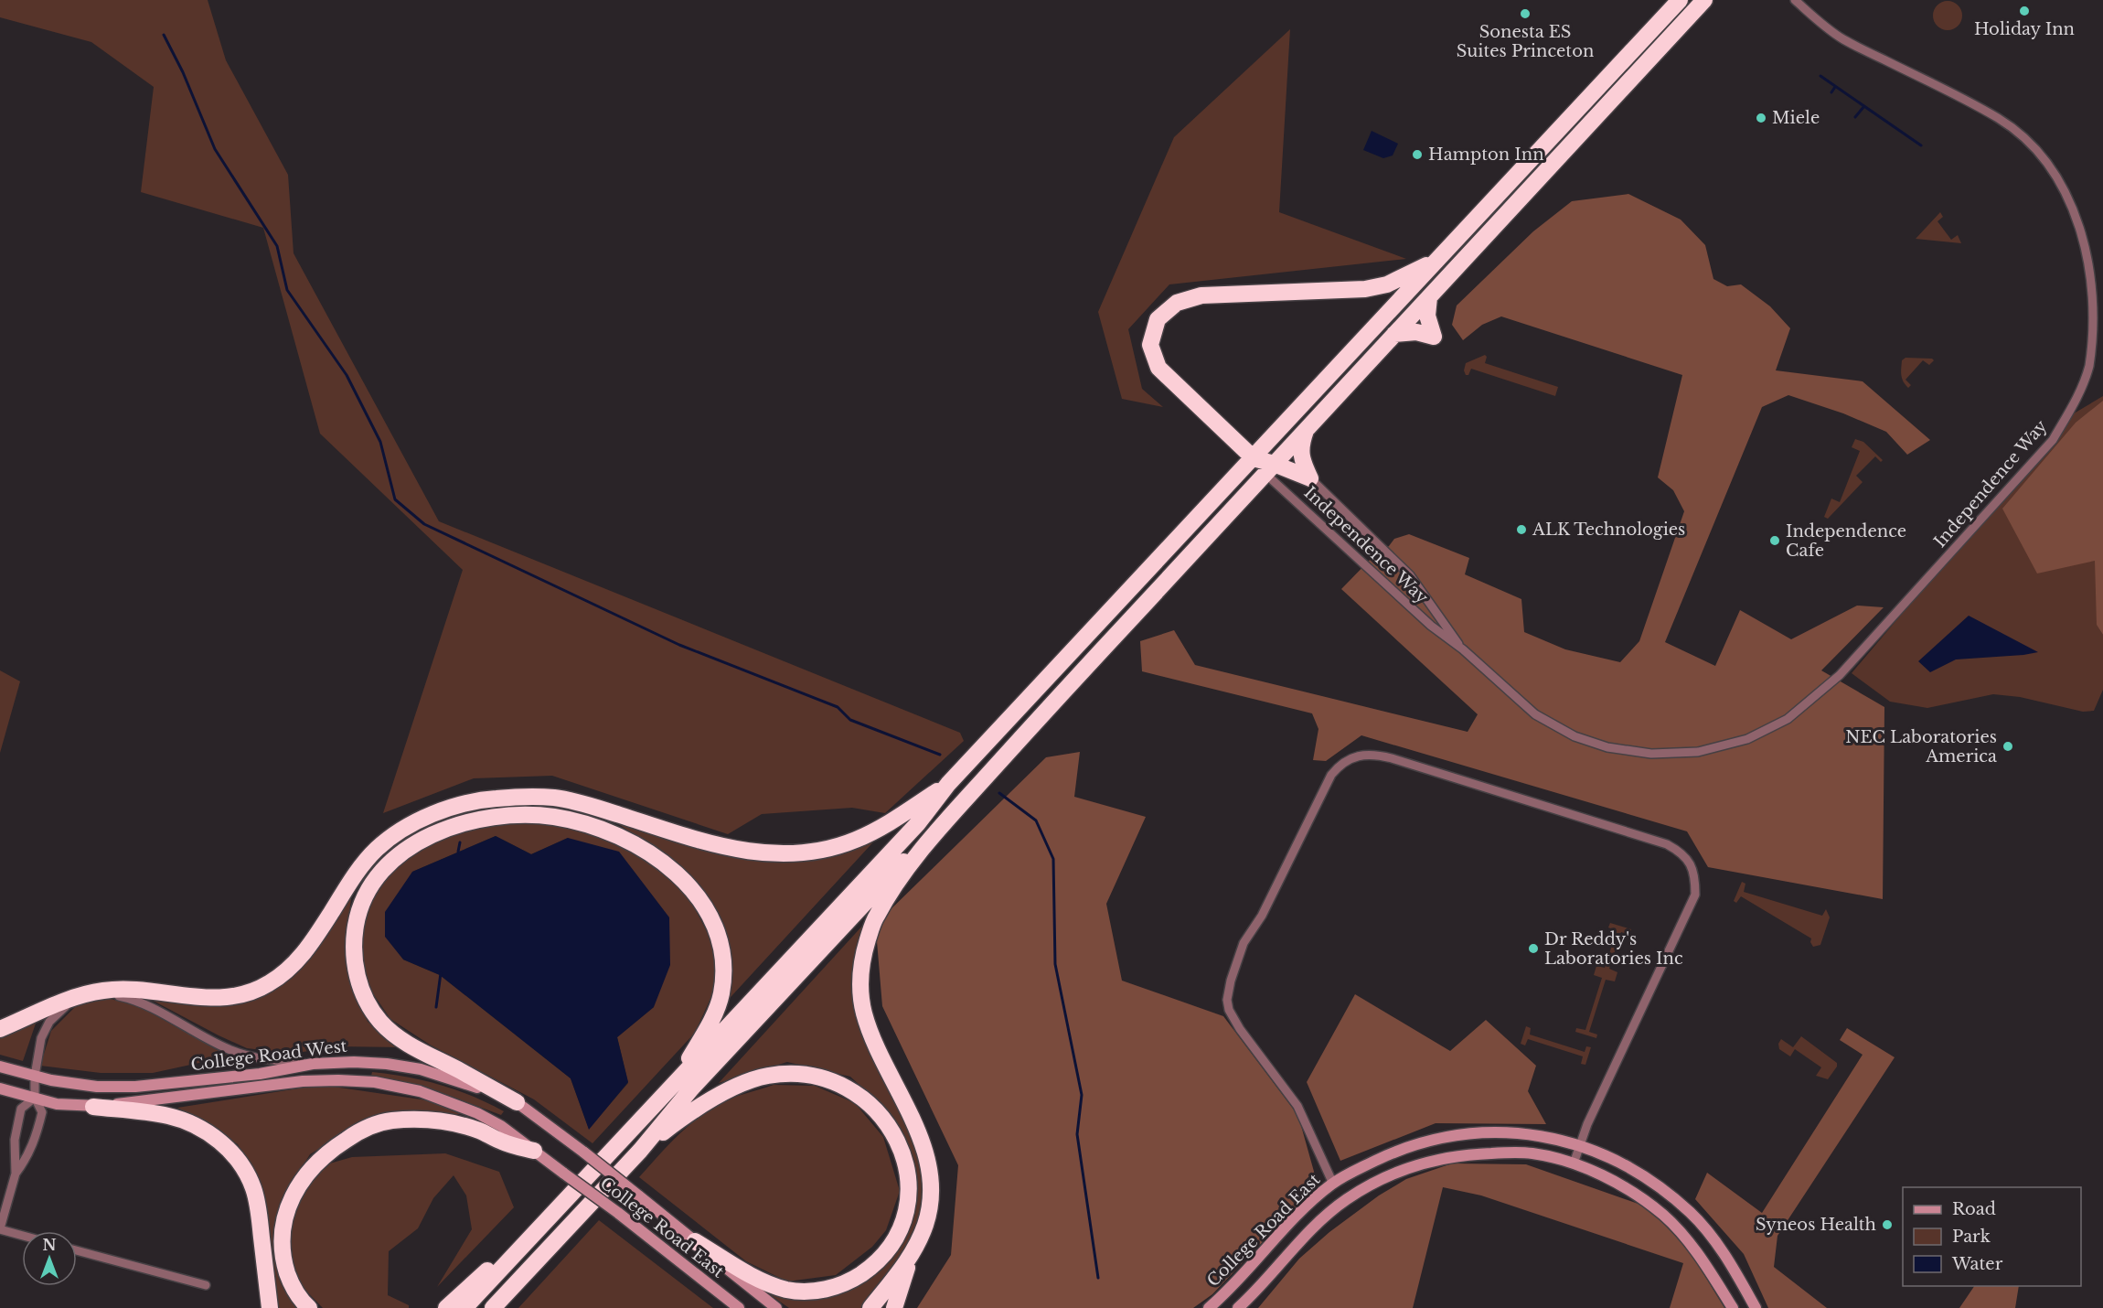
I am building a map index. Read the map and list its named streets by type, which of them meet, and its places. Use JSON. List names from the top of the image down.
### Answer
{
  "streets": {
    "street": ["Independence Way", "College Road West", "College Road East"]
  },
  "crossings": [
    ["College Road West", "College Road East"]
  ],
  "places": [
    "Holiday Inn",
    "Sonesta ES Suites Princeton",
    "Miele",
    "Hampton Inn",
    "ALK Technologies",
    "Independence Cafe",
    "NEC Laboratories America",
    "Dr Reddy's Laboratories Inc",
    "Syneos Health"
  ],
  "legend": ["Road", "Park", "Water"],
  "north": "top"
}
